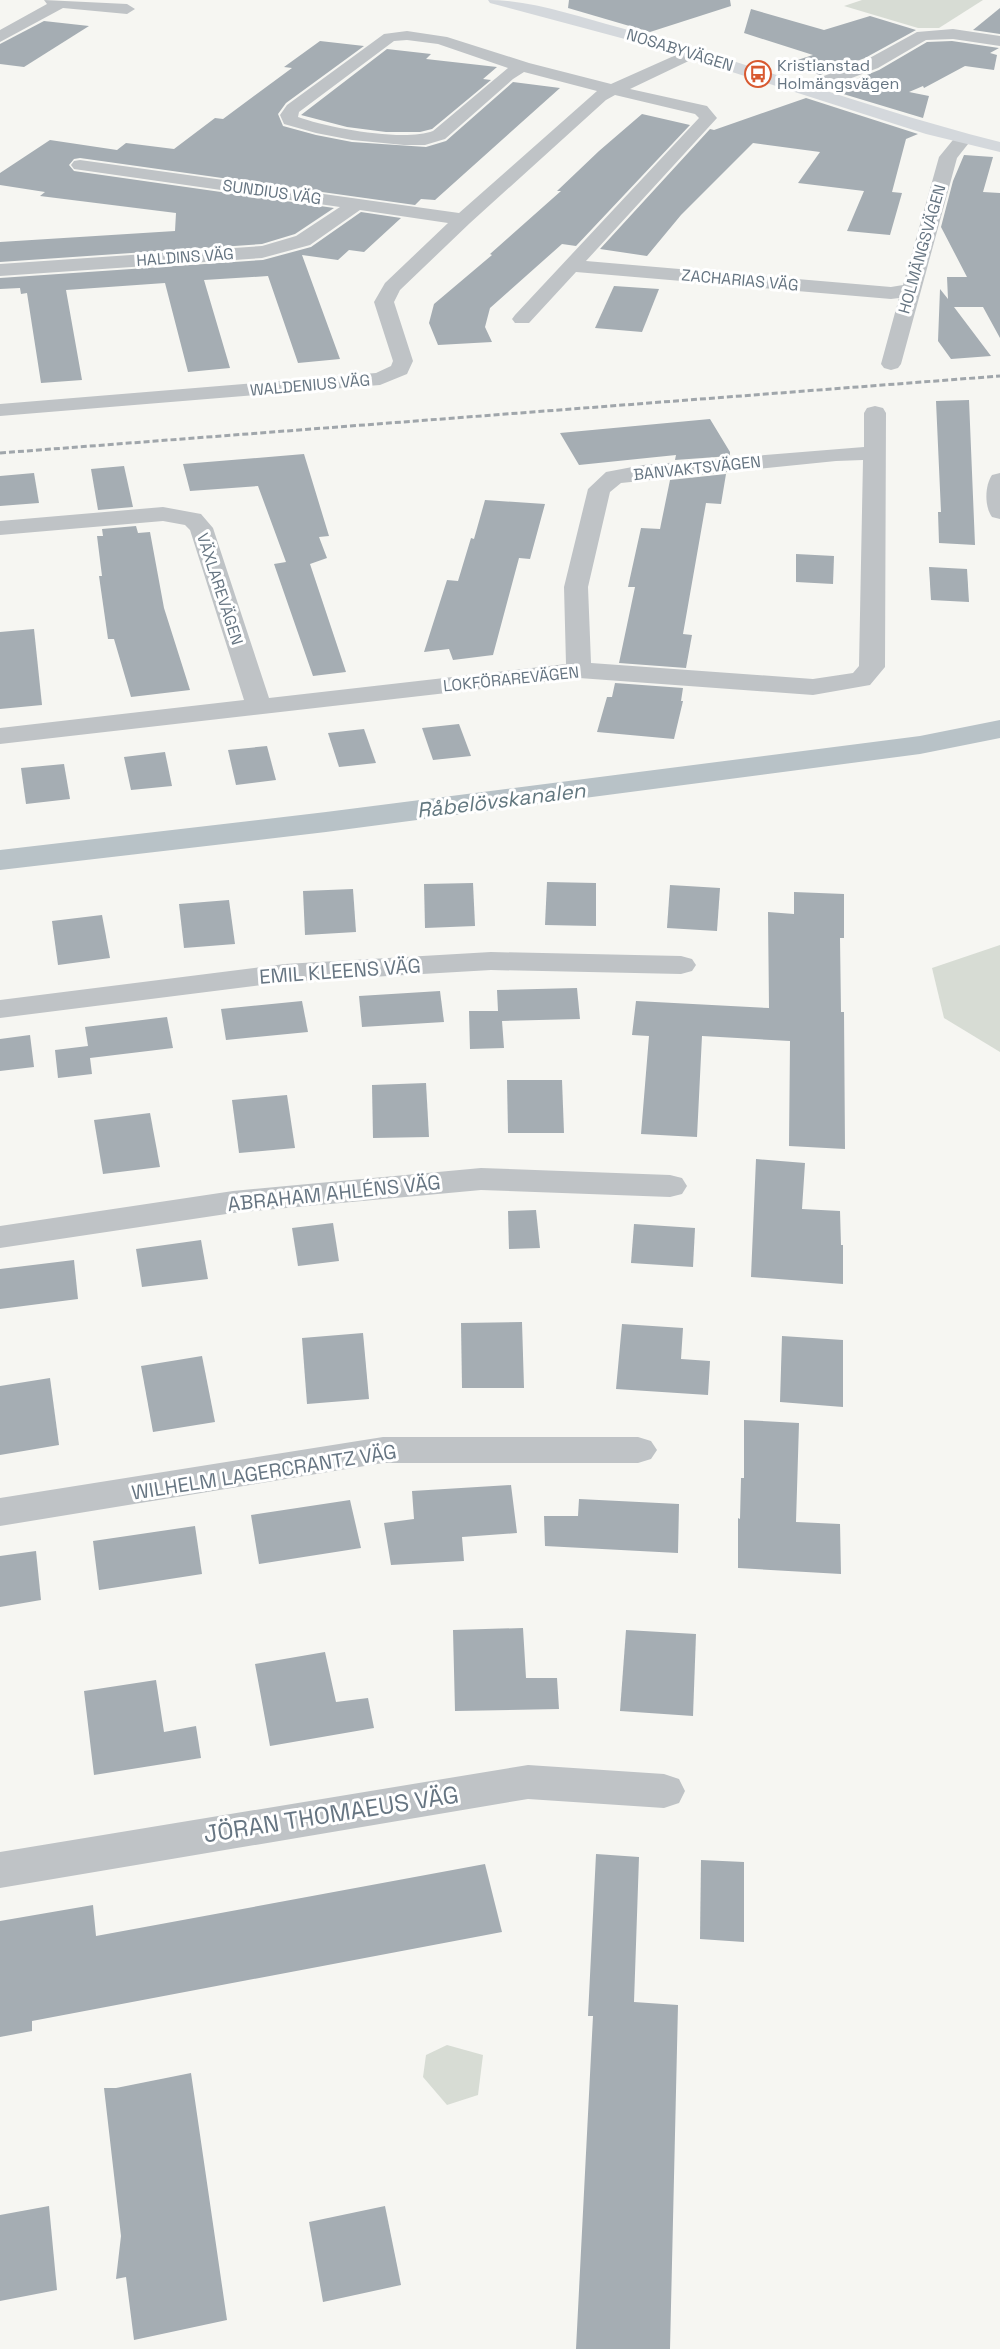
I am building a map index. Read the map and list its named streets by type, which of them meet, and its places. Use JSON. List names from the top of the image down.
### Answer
{
  "streets": {
    "main road": ["NOSABYVÄGEN"],
    "street": [
      "SUNDIUS VÄG",
      "HOLMÄNGSVÄGEN",
      "HALDINS VÄG",
      "ZACHARIAS VÄG",
      "WALDENIUS VÄG",
      "BANVAKTSVÄGEN",
      "VÄXLAREVÄGEN",
      "LOKFÖRAREVÄGEN",
      "EMIL KLEENS VÄG",
      "ABRAHAM AHLÉNS VÄG",
      "WILHELM LAGERCRANTZ VÄG",
      "JÖRAN THOMAEUS VÄG"
    ]
  },
  "crossings": [
    ["NOSABYVÄGEN", "HOLMÄNGSVÄGEN"],
    ["NOSABYVÄGEN", "WALDENIUS VÄG"],
    ["SUNDIUS VÄG", "HALDINS VÄG"],
    ["SUNDIUS VÄG", "WALDENIUS VÄG"],
    ["HOLMÄNGSVÄGEN", "ZACHARIAS VÄG"],
    ["BANVAKTSVÄGEN", "LOKFÖRAREVÄGEN"],
    ["VÄXLAREVÄGEN", "LOKFÖRAREVÄGEN"]
  ],
  "water": ["Råbelövskanalen"],
  "places": {
    "bus stop": ["Kristianstad Holmängsvägen"]
  }
}
